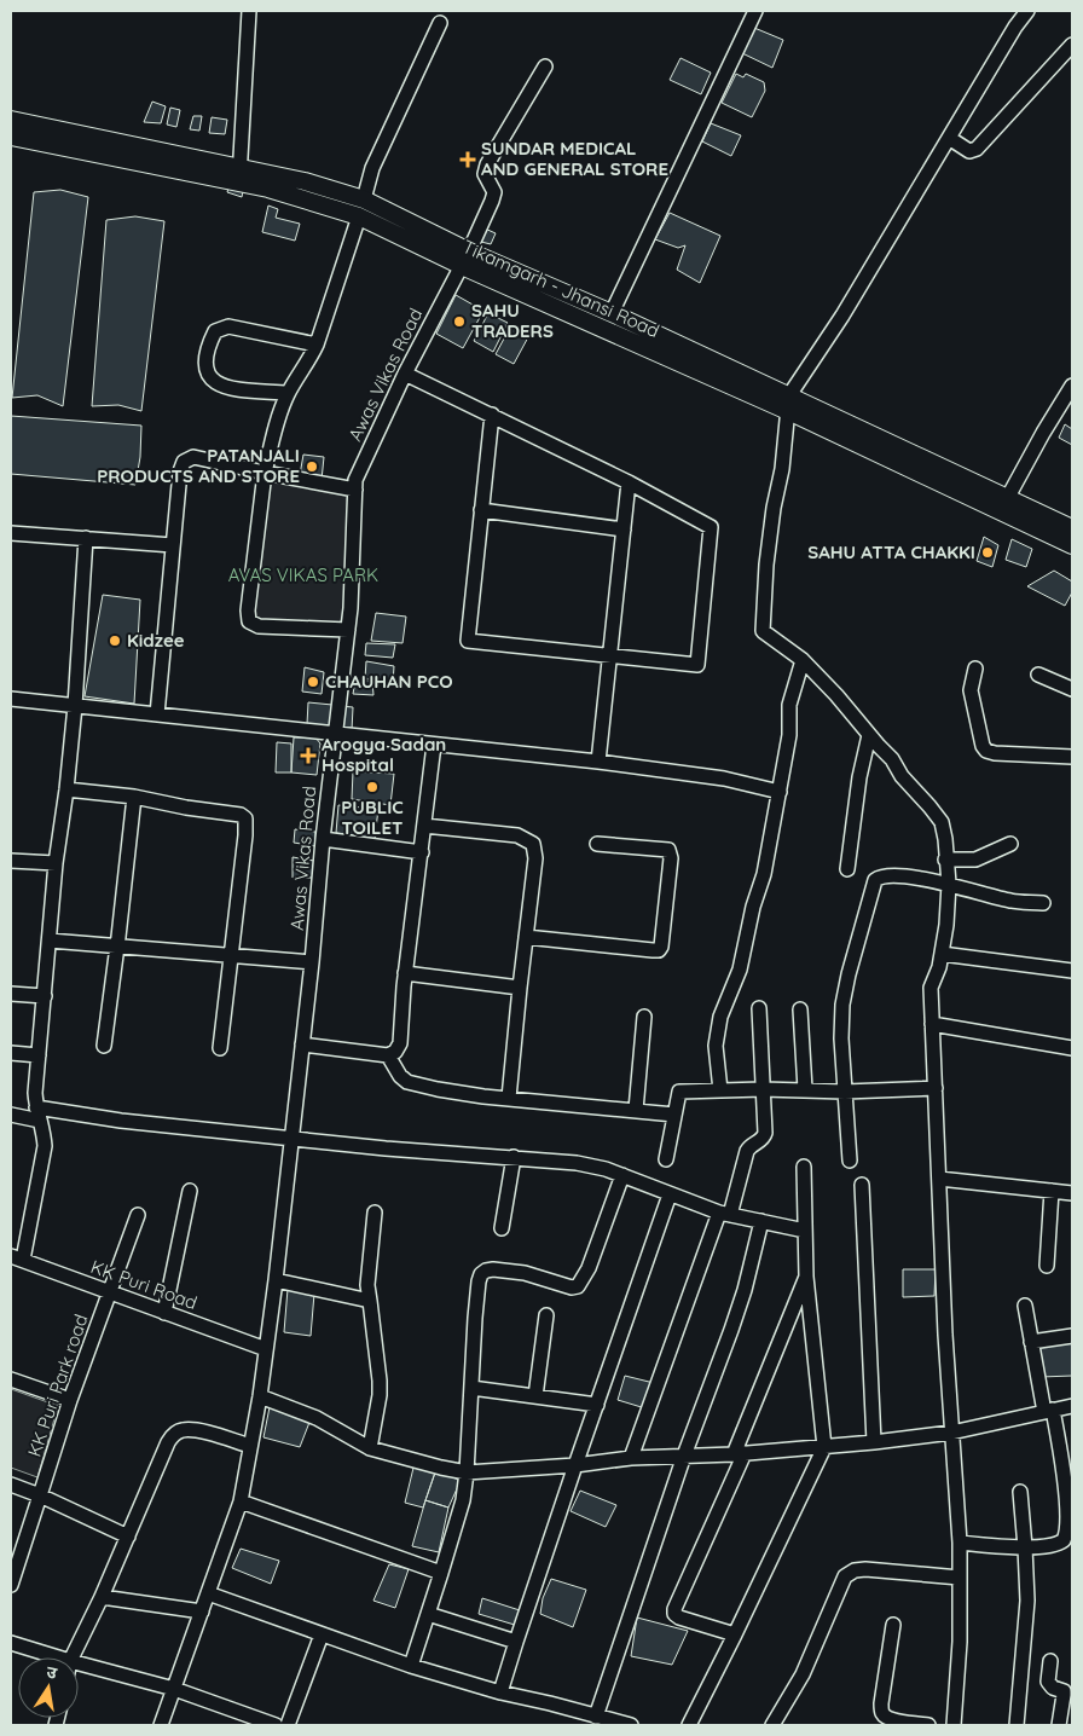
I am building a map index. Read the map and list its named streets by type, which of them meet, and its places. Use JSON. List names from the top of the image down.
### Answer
{
  "streets": {
    "street": [
      "Tikamgarh - Jhansi Road",
      "Awas Vikas Road",
      "KK Puri Road",
      "KK Puri Park road"
    ]
  },
  "crossings": [
    ["Tikamgarh - Jhansi Road", "Awas Vikas Road"],
    ["Awas Vikas Road", "KK Puri Road"],
    ["KK Puri Road", "KK Puri Park road"]
  ],
  "parks": ["AVAS VIKAS PARK"],
  "places": {
    "health": ["SUNDAR MEDICAL AND GENERAL STORE", "Arogya Sadan Hospital"],
    "other": [
      "SAHU TRADERS",
      "PATANJALI PRODUCTS AND STORE",
      "SAHU ATTA CHAKKI",
      "Kidzee",
      "CHAUHAN PCO",
      "PUBLIC TOILET"
    ]
  },
  "north": "top"
}
